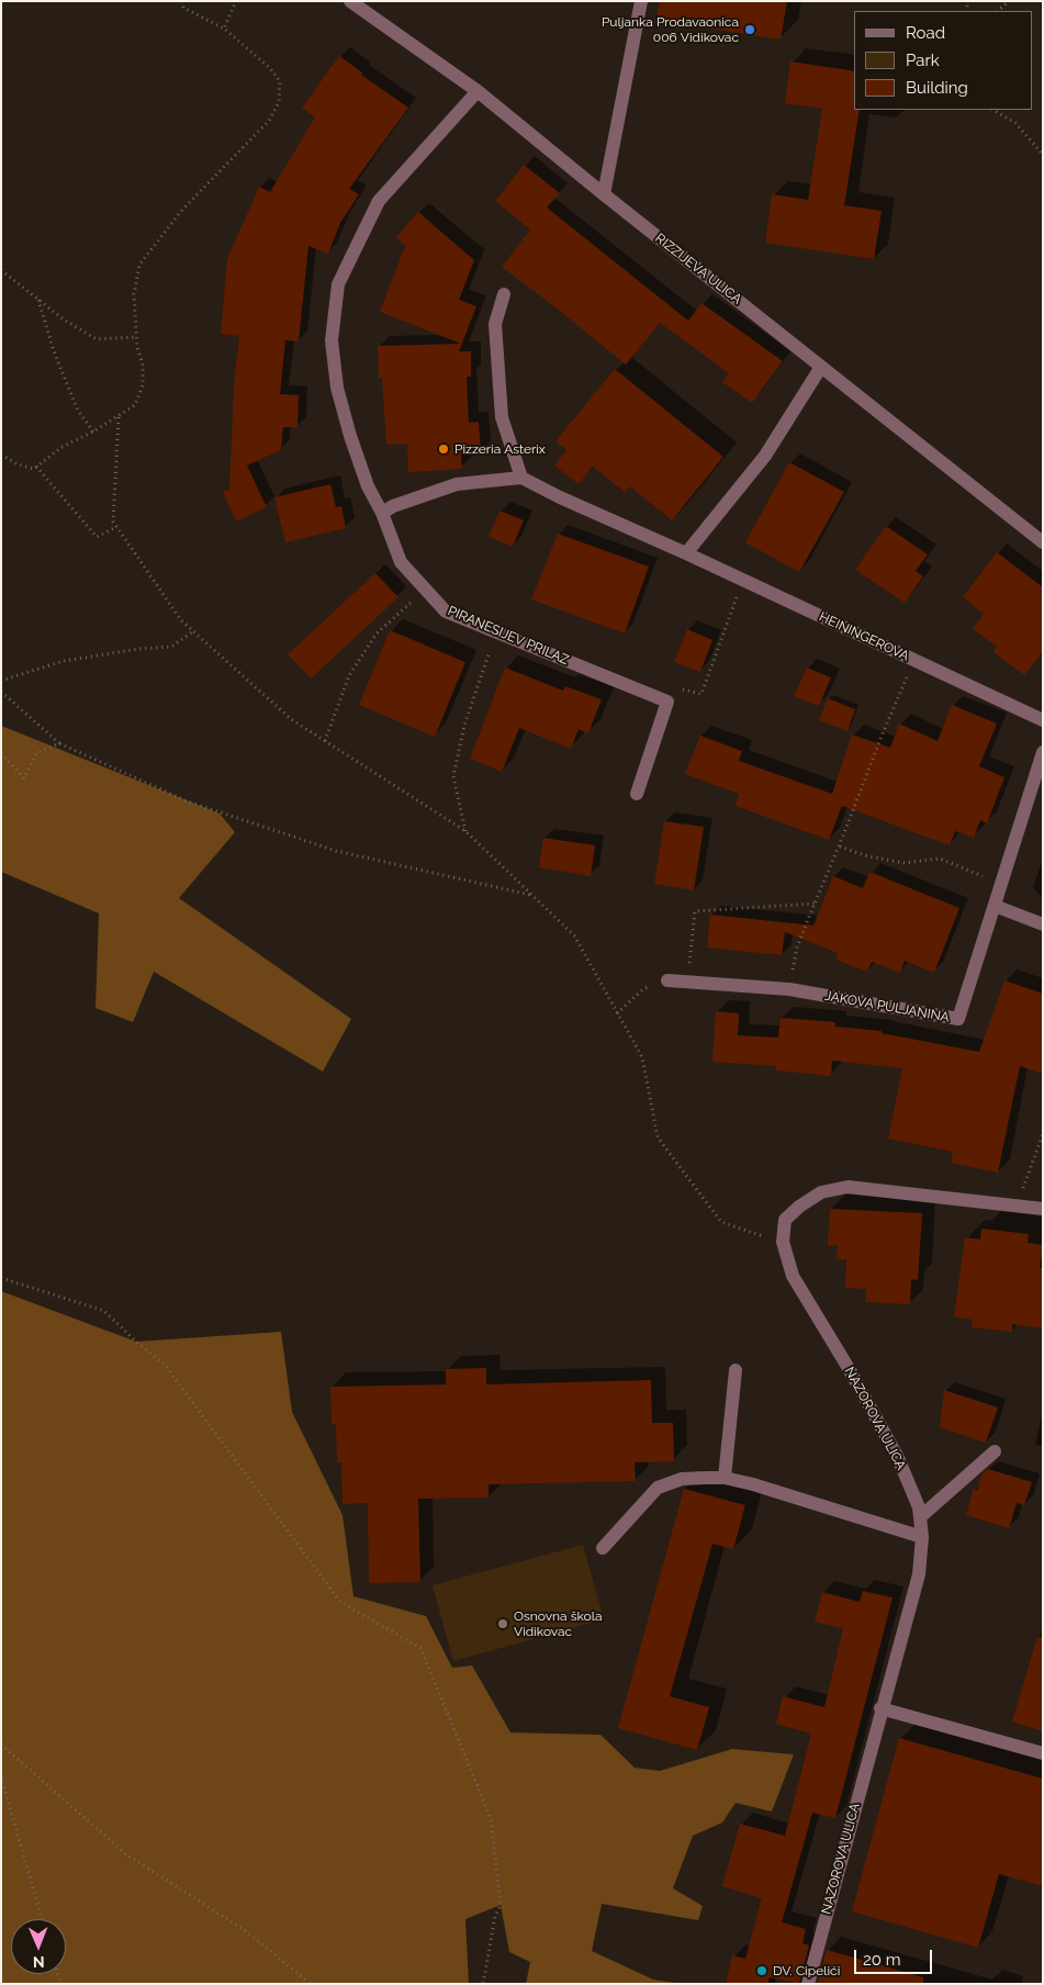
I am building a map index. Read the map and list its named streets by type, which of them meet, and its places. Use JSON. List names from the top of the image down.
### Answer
{
  "streets": {
    "street": [
      "RIZZIJEVA ULICA",
      "PIRANESIJEV PRILAZ",
      "HEININGEROVA",
      "JAKOVA PULJANINA",
      "NAZOROVA ULICA"
    ]
  },
  "crossings": [
    ["RIZZIJEVA ULICA", "PIRANESIJEV PRILAZ"]
  ],
  "places": [
    "Puljanka Prodavaonica 006 Vidikovac",
    "Pizzeria Asterix",
    "Osnovna škola Vidikovac",
    "DV. Cipelići"
  ],
  "legend": ["Road", "Park", "Building"],
  "scale_bar": "20 m",
  "north": "bottom"
}
